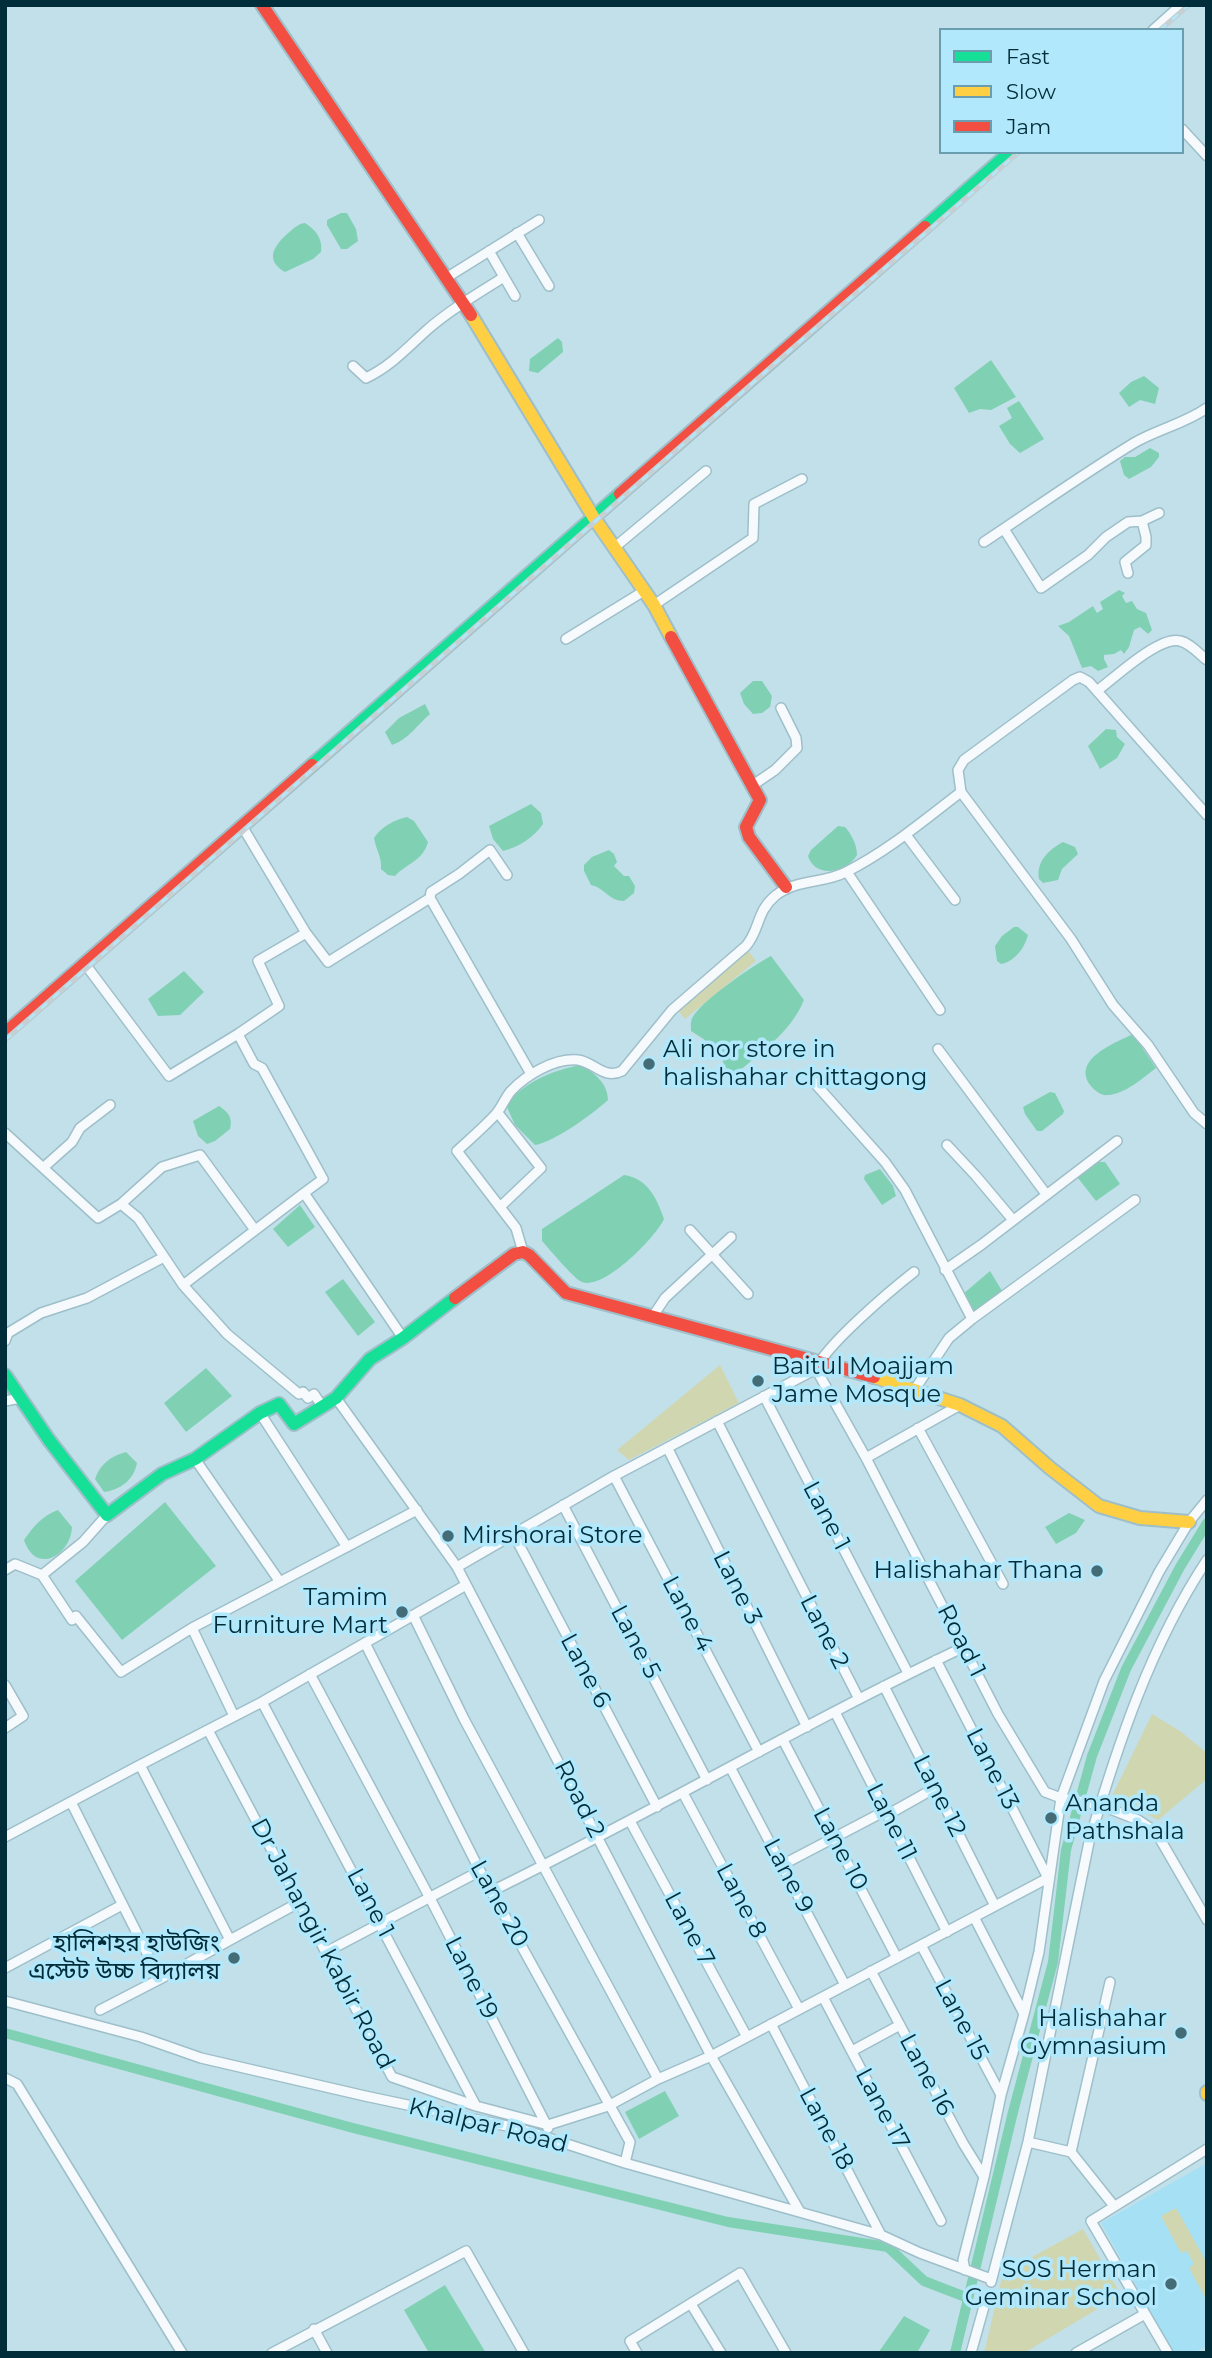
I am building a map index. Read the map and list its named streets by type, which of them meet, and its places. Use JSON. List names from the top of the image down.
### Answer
{
  "streets": {
    "street": [
      "Lane 1",
      "Lane 3",
      "Lane 4",
      "Lane 2",
      "Road 1",
      "Lane 5",
      "Lane 6",
      "Lane 13",
      "Lane 12",
      "Road 2",
      "Lane 11",
      "Lane 10",
      "Lane 9",
      "Lane 8",
      "Lane 20",
      "Lane 7",
      "Dr Jahangir Kabir Road",
      "Lane 19",
      "Lane 15",
      "Lane 16",
      "Lane 17",
      "Khalpar Road",
      "Lane 18"
    ]
  },
  "crossings": [
    ["Lane 1", "Dr Jahangir Kabir Road"],
    ["Road 2", "Khalpar Road"],
    ["Lane 20", "Khalpar Road"],
    ["Dr Jahangir Kabir Road", "Lane 19"],
    ["Khalpar Road", "Lane 18"]
  ],
  "places": [
    "Ali nor store in halishahar chittagong",
    "Baitul Moajjam Jame Mosque",
    "Mirshorai Store",
    "Halishahar Thana",
    "Tamim Furniture Mart",
    "Ananda Pathshala",
    "হালিশহর হাউজিং এস্টেট উচ্চ বিদ্যালয়",
    "Halishahar Gymnasium",
    "SOS Herman Geminar School"
  ],
  "legend": ["Fast", "Slow", "Jam"]
}
